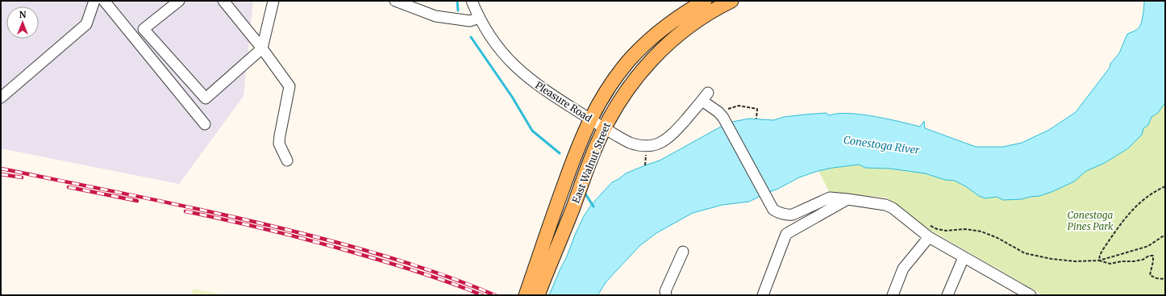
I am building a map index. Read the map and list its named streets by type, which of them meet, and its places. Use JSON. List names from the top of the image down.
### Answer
{
  "streets": {
    "main road": ["East Walnut Street"],
    "street": ["Pleasure Road"]
  },
  "crossings": [
    ["Pleasure Road", "East Walnut Street"]
  ],
  "water": ["Conestoga River"],
  "parks": ["Conestoga Pines Park"],
  "north": "top"
}
